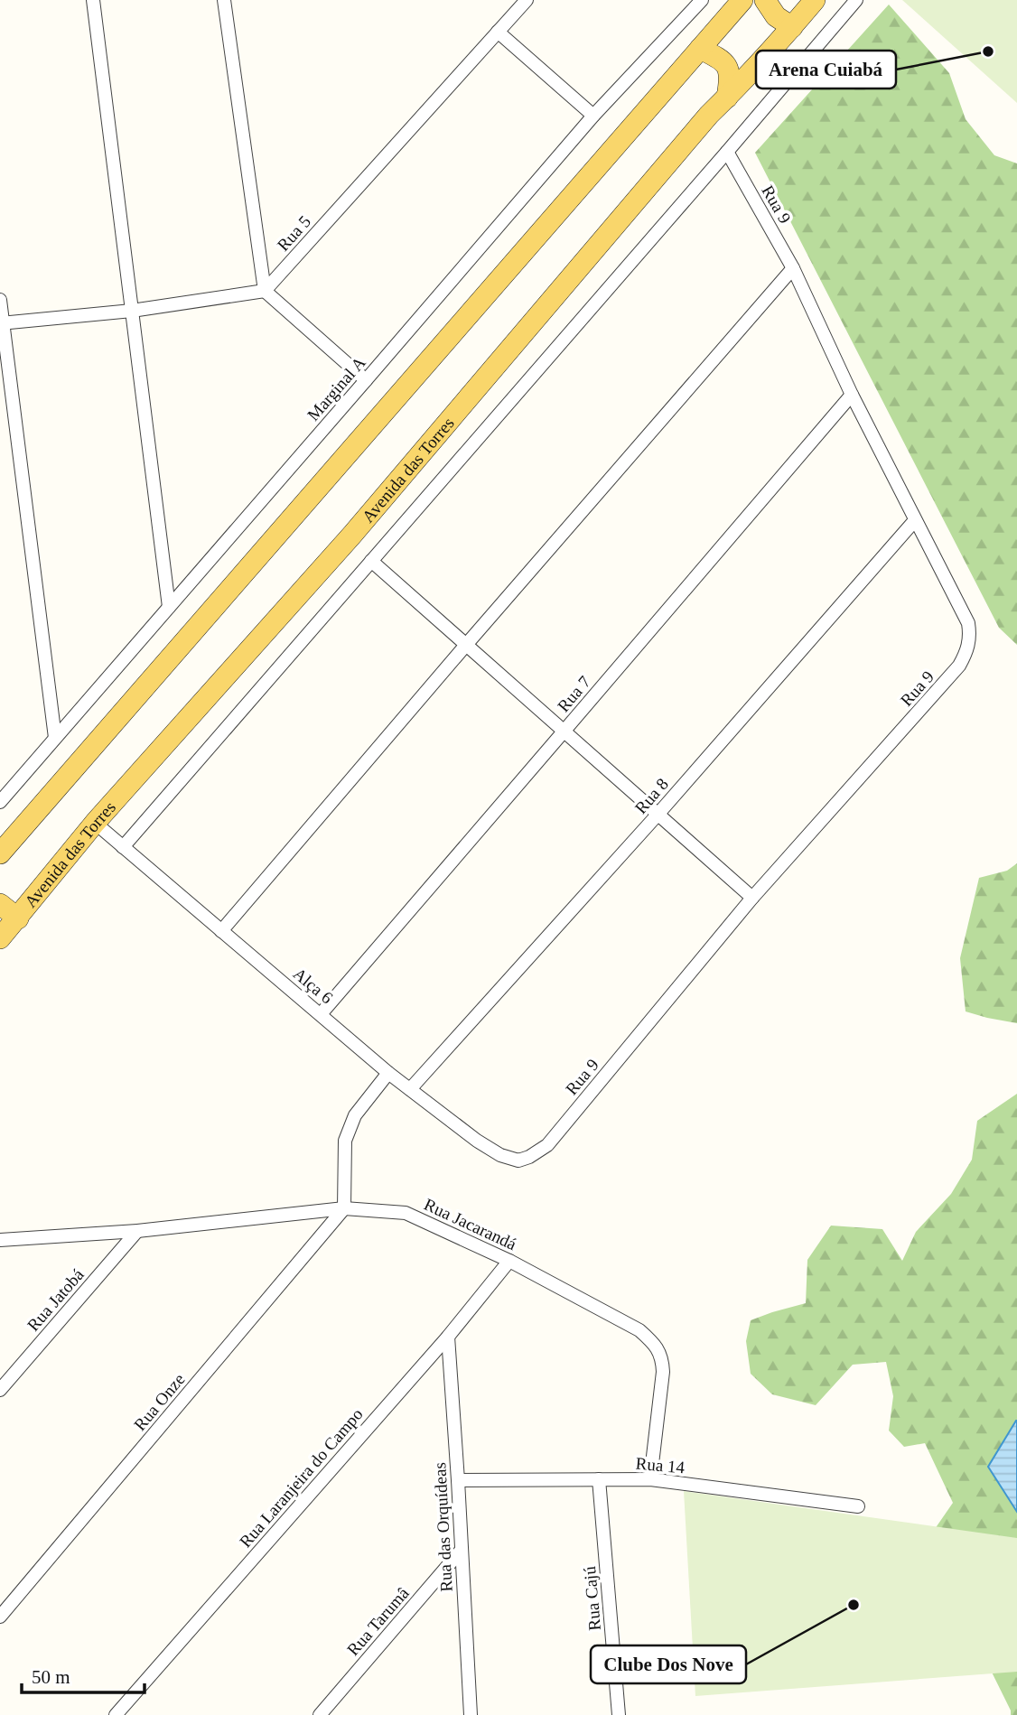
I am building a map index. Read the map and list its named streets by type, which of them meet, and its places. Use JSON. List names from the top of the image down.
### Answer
{
  "streets": {
    "main road": ["Avenida das Torres"],
    "street": [
      "Rua 9",
      "Rua 5",
      "Marginal A",
      "Rua 7",
      "Rua 8",
      "Alça 6",
      "Rua Jacarandá",
      "Rua Jatobá",
      "Rua Onze",
      "Rua 14",
      "Rua Laranjeira do Campo",
      "Rua das Orquídeas",
      "Rua Cajú",
      "Rua Tarumâ"
    ]
  },
  "crossings": [
    ["Rua 9", "Rua 7"],
    ["Rua 9", "Rua 8"],
    ["Rua 9", "Alça 6"],
    ["Avenida das Torres", "Alça 6"],
    ["Rua 7", "Alça 6"],
    ["Rua 8", "Alça 6"],
    ["Rua Jacarandá", "Rua Jatobá"],
    ["Rua Jacarandá", "Rua Onze"],
    ["Rua Jacarandá", "Rua 14"],
    ["Rua Jacarandá", "Rua Laranjeira do Campo"],
    ["Rua 14", "Rua das Orquídeas"],
    ["Rua 14", "Rua Cajú"],
    ["Rua Laranjeira do Campo", "Rua das Orquídeas"],
    ["Rua das Orquídeas", "Rua Tarumâ"]
  ],
  "places": ["Arena Cuiabá", "Clube Dos Nove"],
  "scale_bar": "50 m"
}
